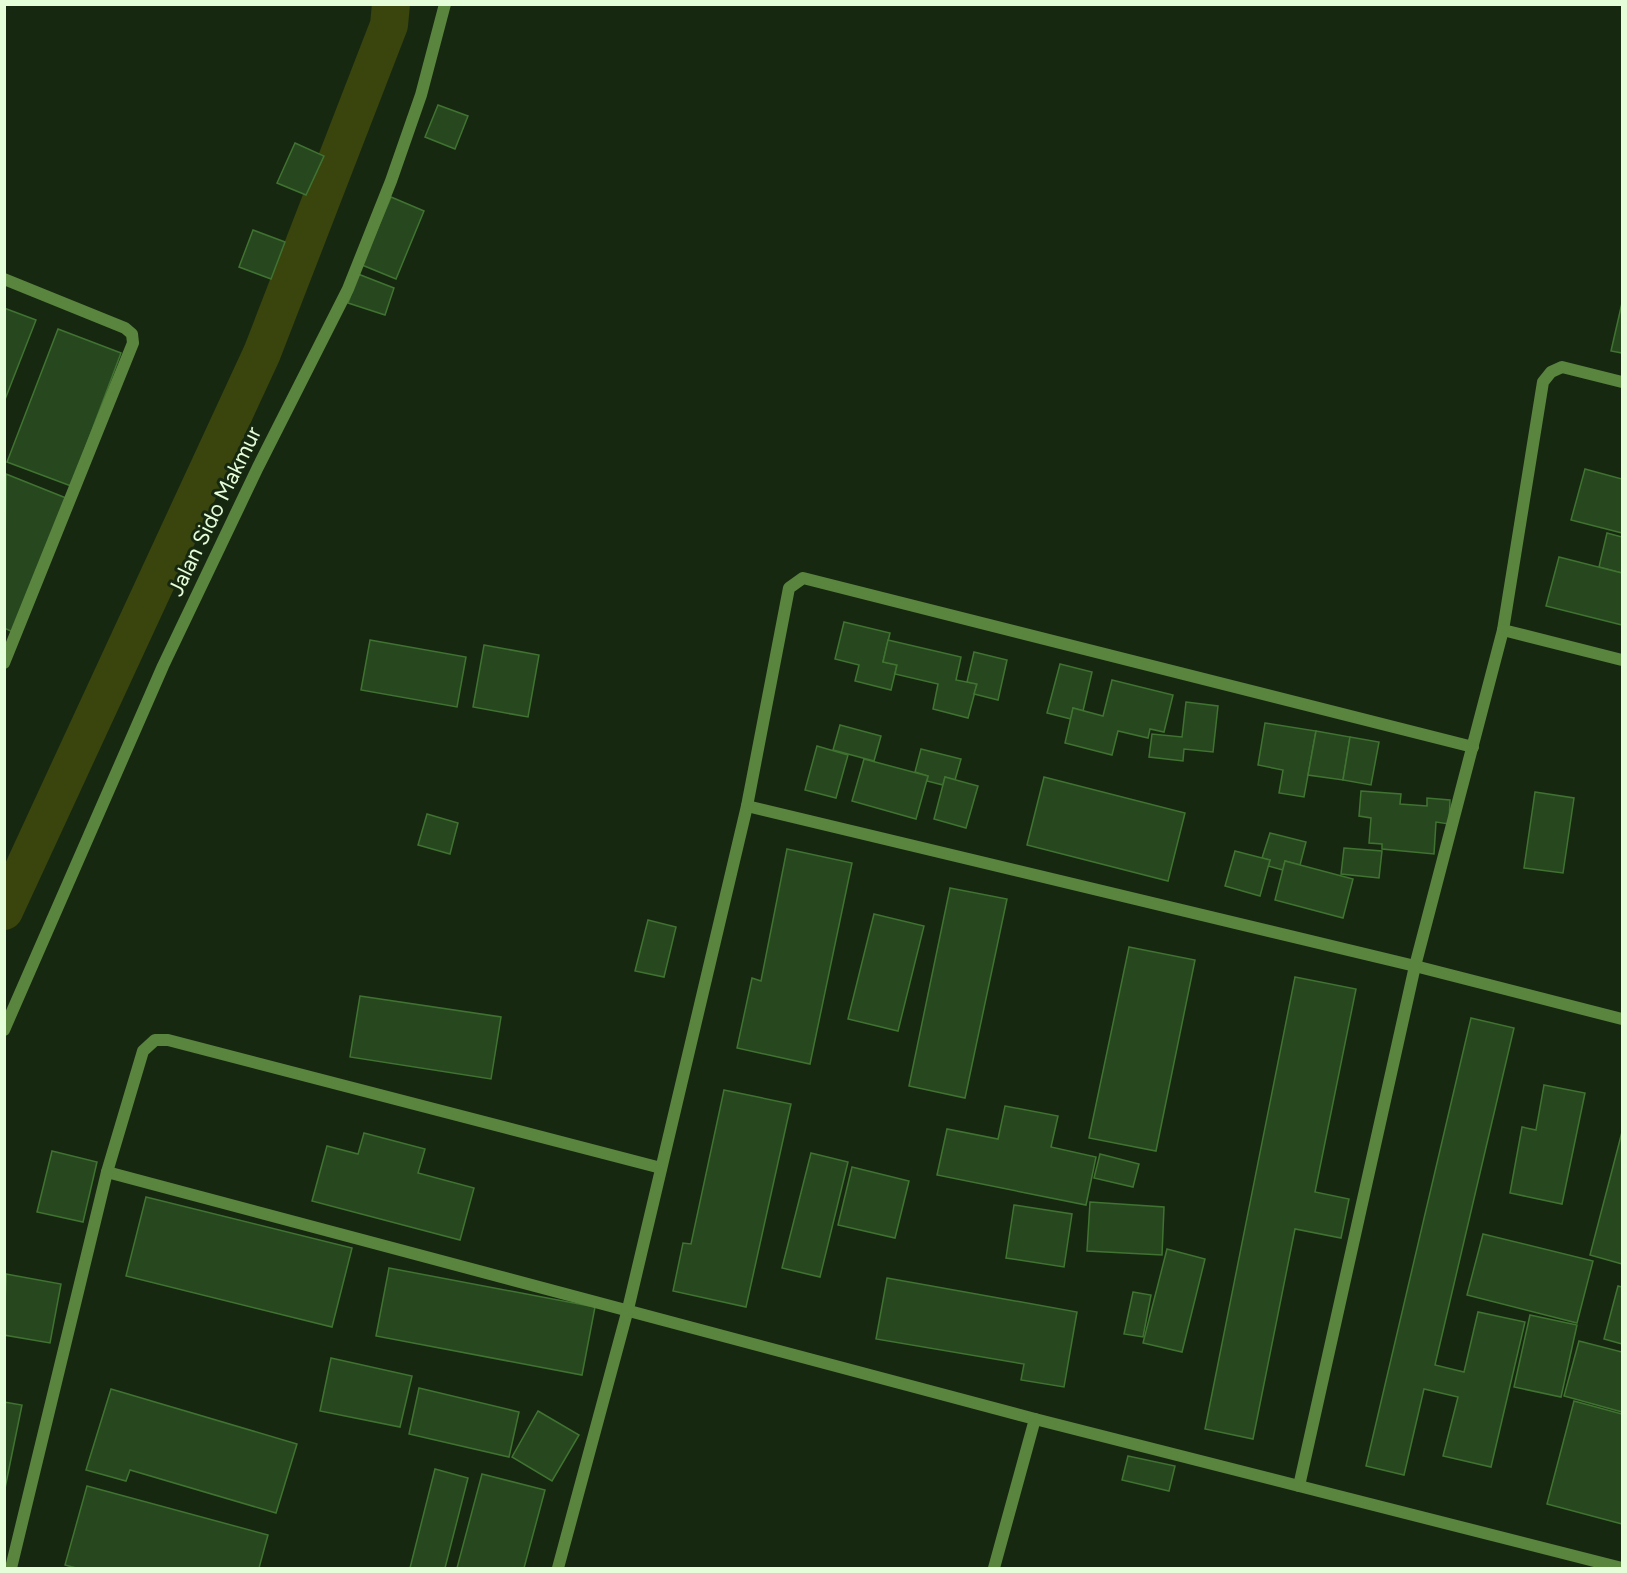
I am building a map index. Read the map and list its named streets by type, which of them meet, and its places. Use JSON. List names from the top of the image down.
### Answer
{
  "streets": {
    "street": ["Jalan Sido Makmur"]
  }
}
